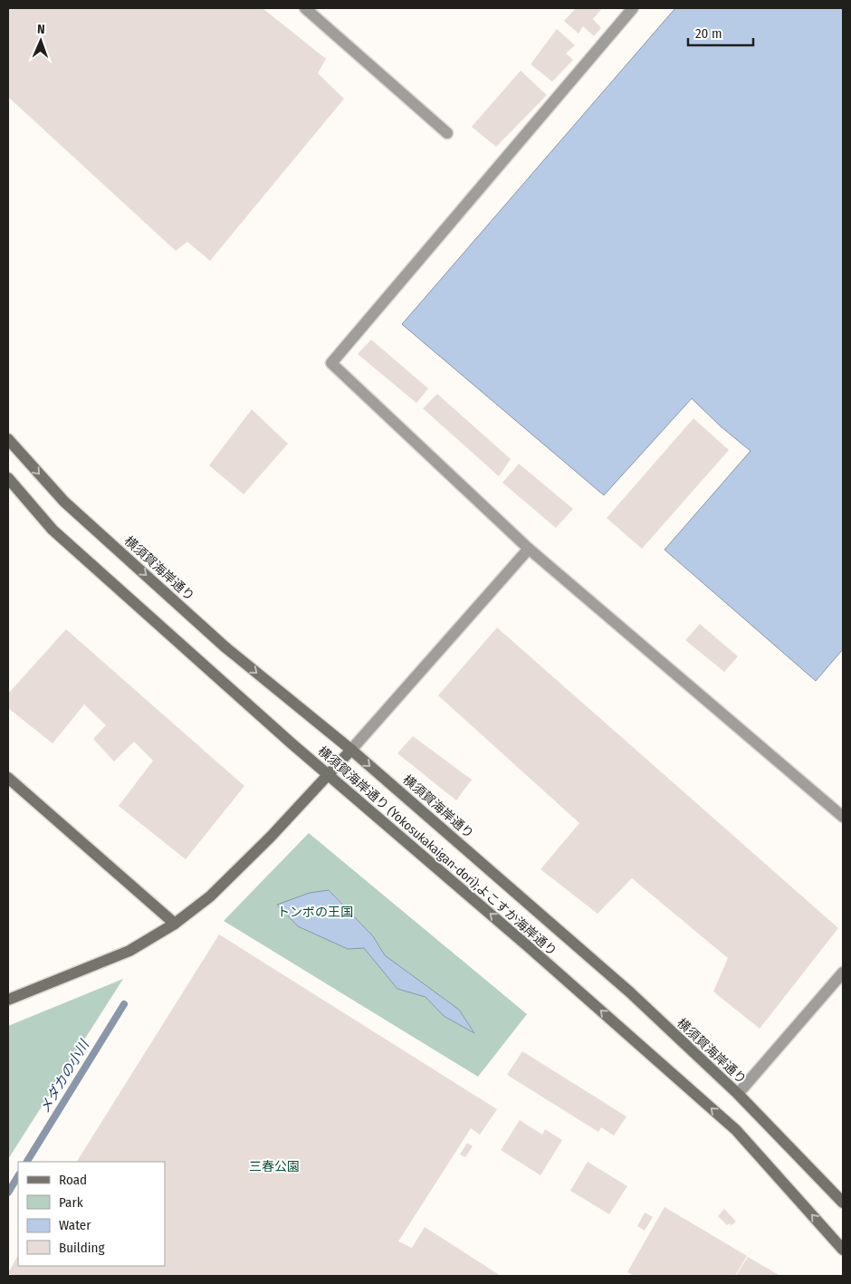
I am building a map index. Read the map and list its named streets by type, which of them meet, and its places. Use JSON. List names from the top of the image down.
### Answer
{
  "streets": {
    "street": ["横須賀海岸通り", "横須賀海岸通り (Yokosukakaigan-dori);よこすか海岸通り"]
  },
  "one_way": ["横須賀海岸通り", "横須賀海岸通り (Yokosukakaigan-dori);よこすか海岸通り"],
  "water": ["メダカの小川"],
  "parks": ["トンボの王国", "三春公園"],
  "legend": [
    "Road",
    "Park",
    "Water",
    "Building"
  ],
  "scale_bar": "20 m",
  "north": "top"
}
